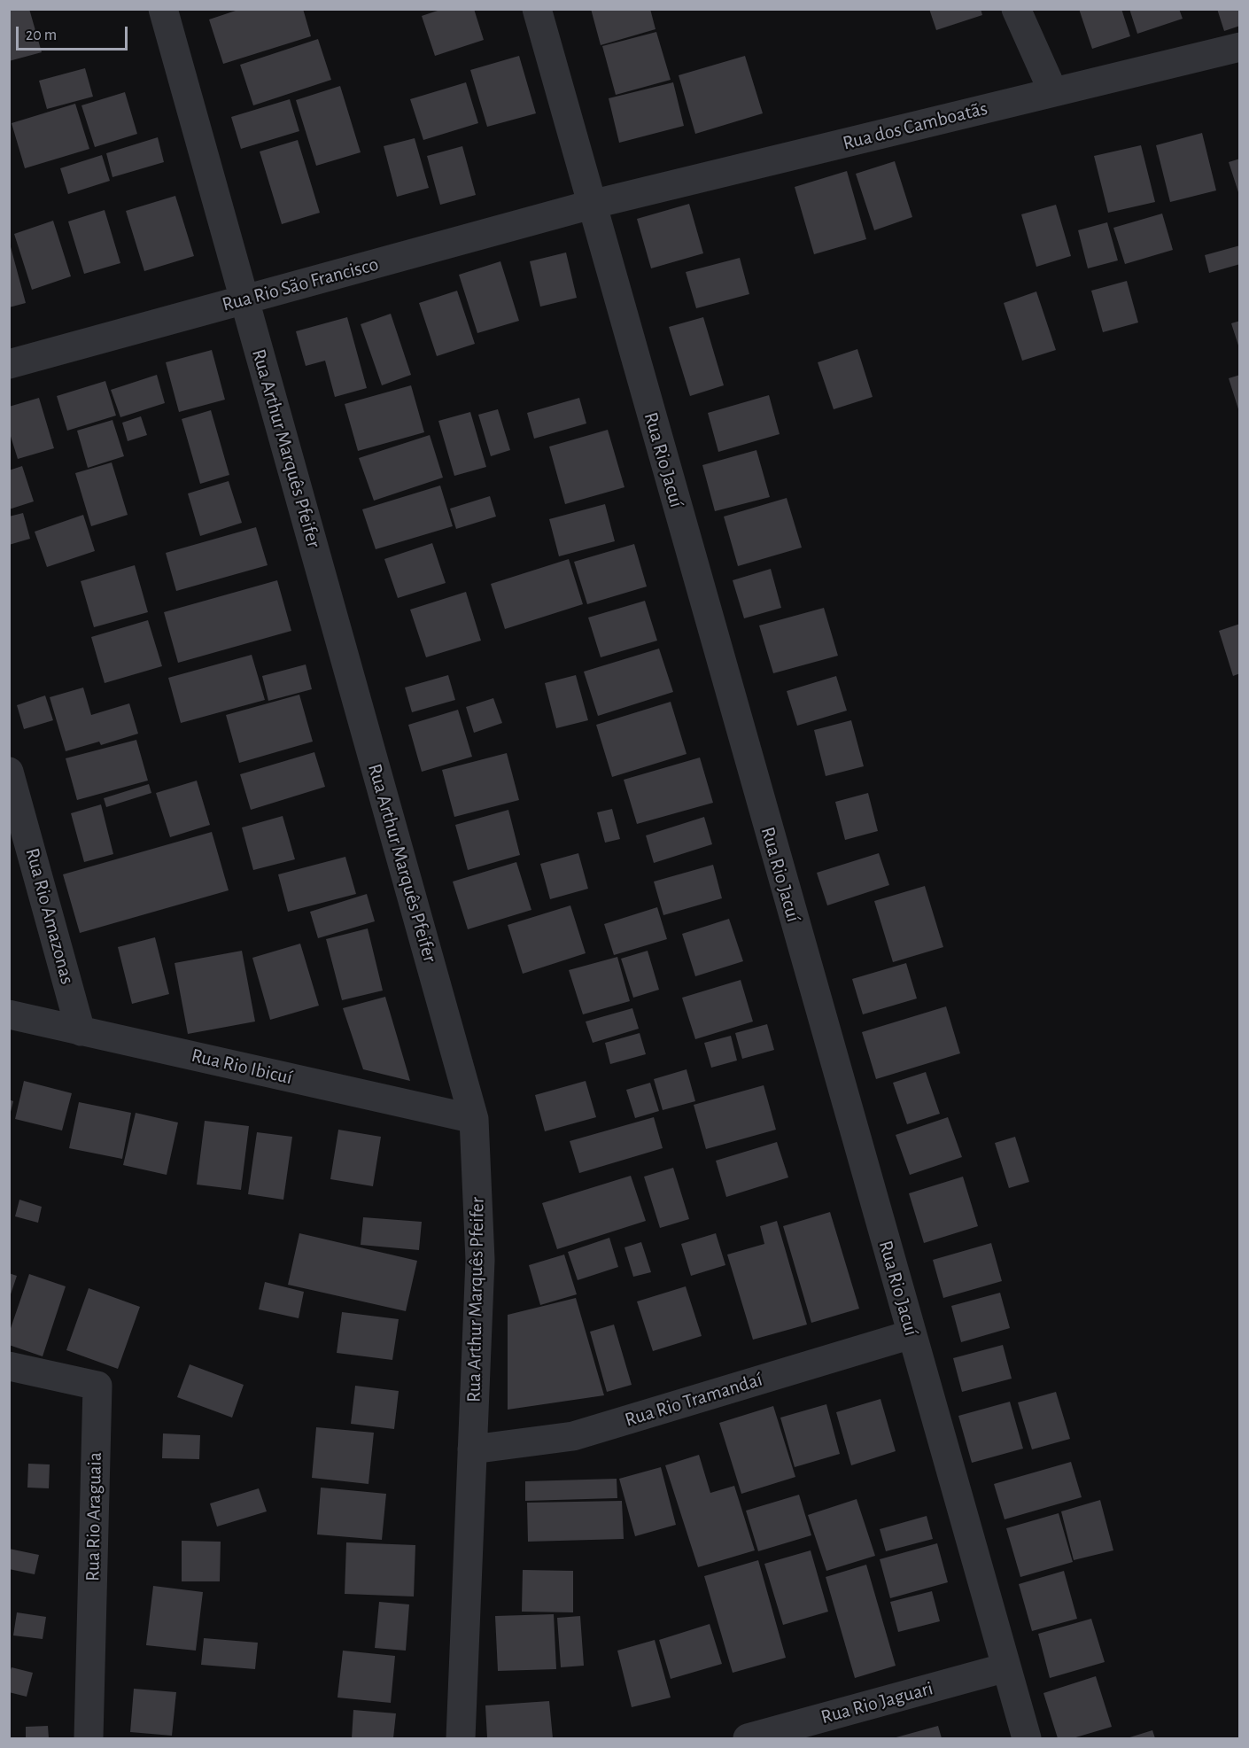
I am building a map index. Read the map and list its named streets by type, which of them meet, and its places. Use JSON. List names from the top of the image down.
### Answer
{
  "streets": {
    "street": [
      "Rua dos Camboatãs",
      "Rua Rio São Francisco",
      "Rua Arthur Marquês Pfeifer",
      "Rua Rio Jacuí",
      "Rua Rio Amazonas",
      "Rua Rio Ibicuí",
      "Rua Rio Tramandaí",
      "Rua Rio Araguaia",
      "Rua Rio Jaguari"
    ]
  },
  "crossings": [
    ["Rua dos Camboatãs", "Rua Rio São Francisco"],
    ["Rua dos Camboatãs", "Rua Rio Jacuí"],
    ["Rua Rio São Francisco", "Rua Arthur Marquês Pfeifer"],
    ["Rua Rio São Francisco", "Rua Rio Jacuí"],
    ["Rua Arthur Marquês Pfeifer", "Rua Rio Ibicuí"],
    ["Rua Arthur Marquês Pfeifer", "Rua Rio Tramandaí"],
    ["Rua Rio Jacuí", "Rua Rio Tramandaí"],
    ["Rua Rio Jacuí", "Rua Rio Jaguari"],
    ["Rua Rio Amazonas", "Rua Rio Ibicuí"]
  ],
  "scale_bar": "20 m"
}
